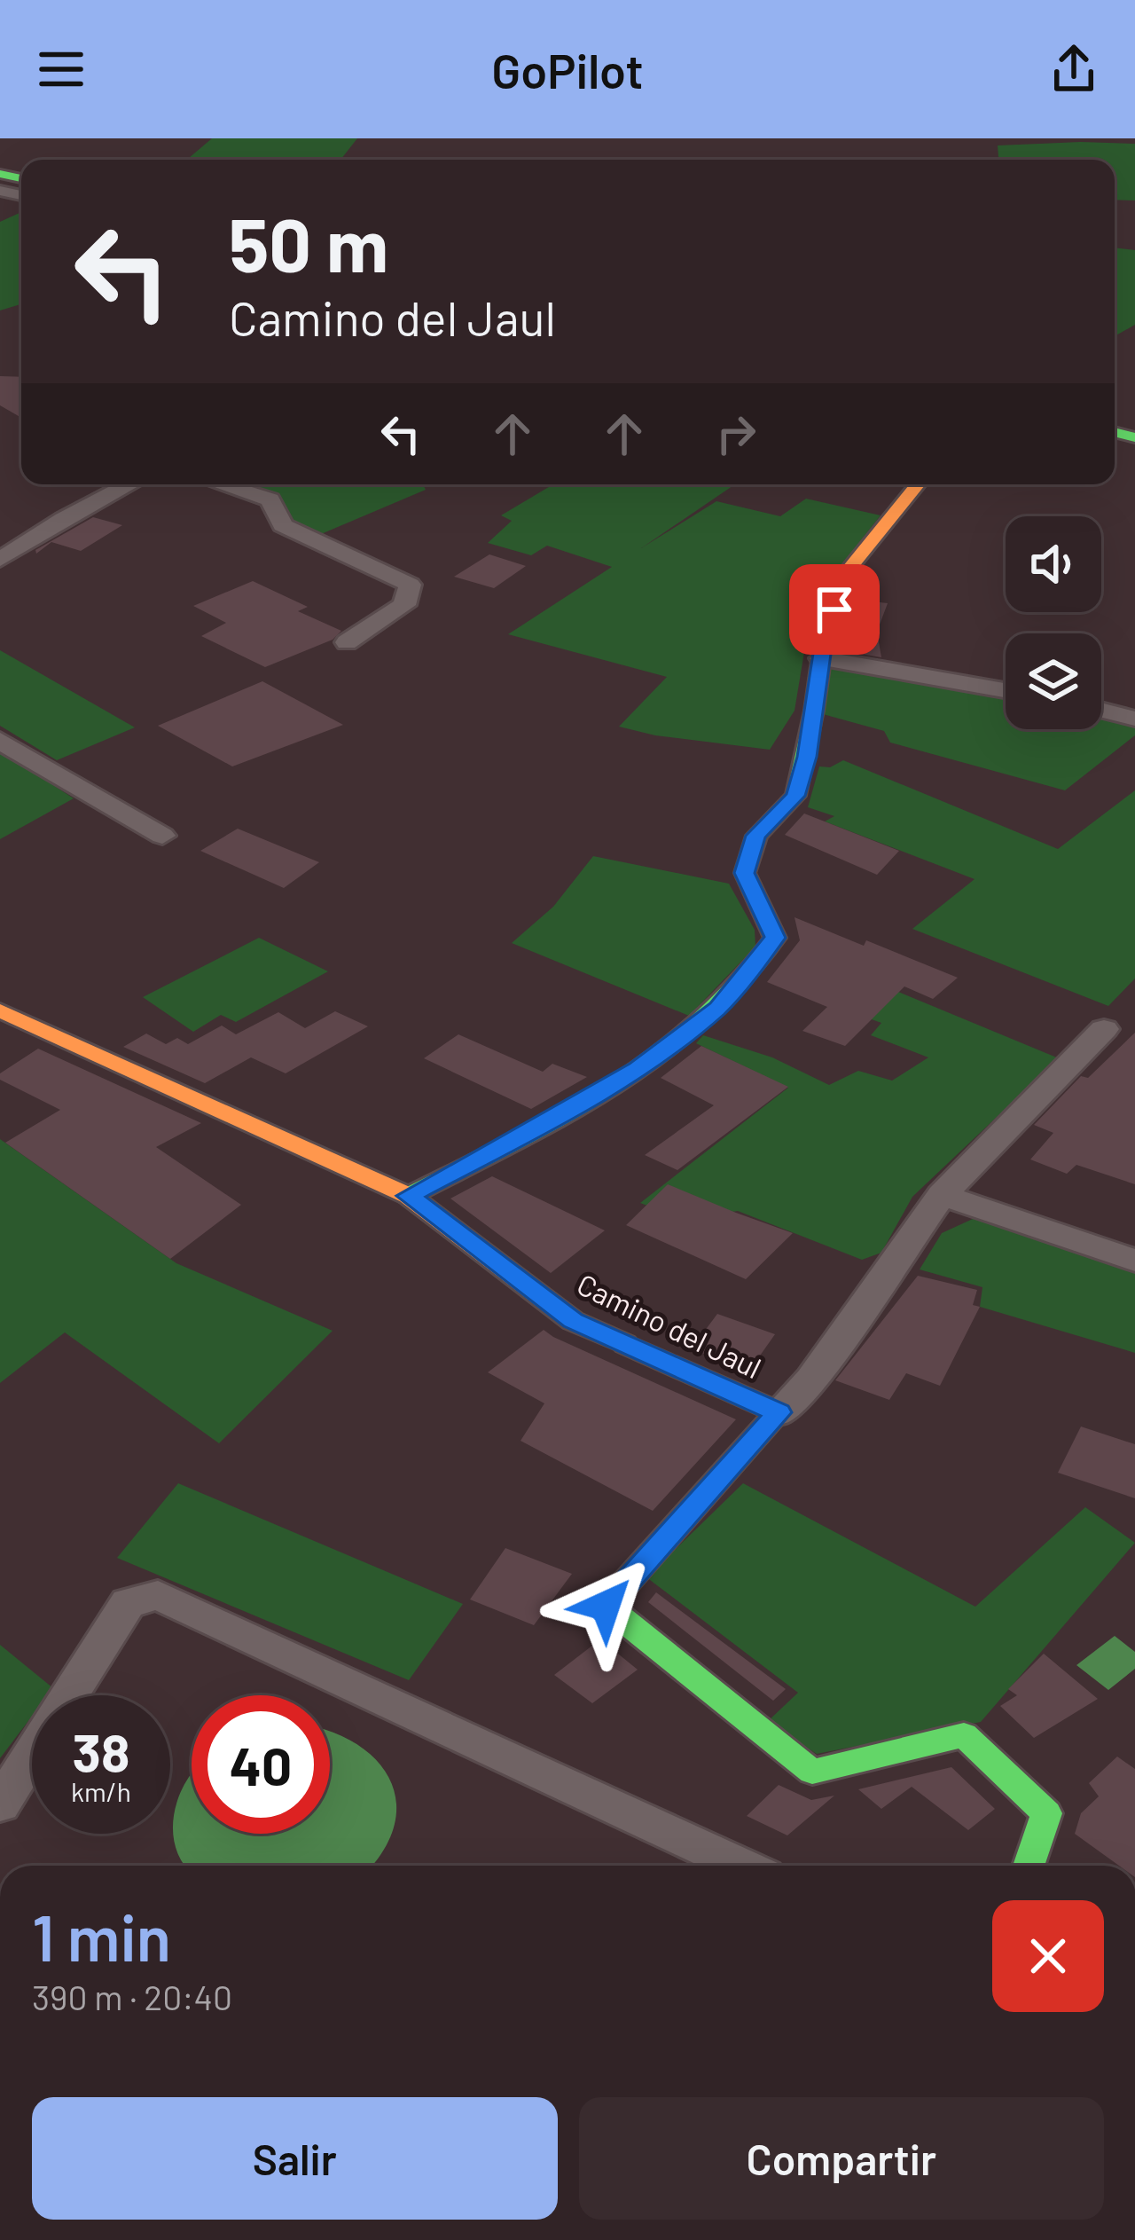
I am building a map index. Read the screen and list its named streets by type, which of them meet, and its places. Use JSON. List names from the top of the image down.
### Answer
{
  "streets": {
    "main road": ["Camino del Jaul"]
  },
  "page": {
    "header": "GoPilot",
    "turn": ["50 m", "Camino del Jaul"],
    "speed": "38 km/h",
    "limit": "40",
    "heading": ["1 min", "390 m · 20:40"],
    "buttons": ["Salir", "Compartir"]
  }
}
